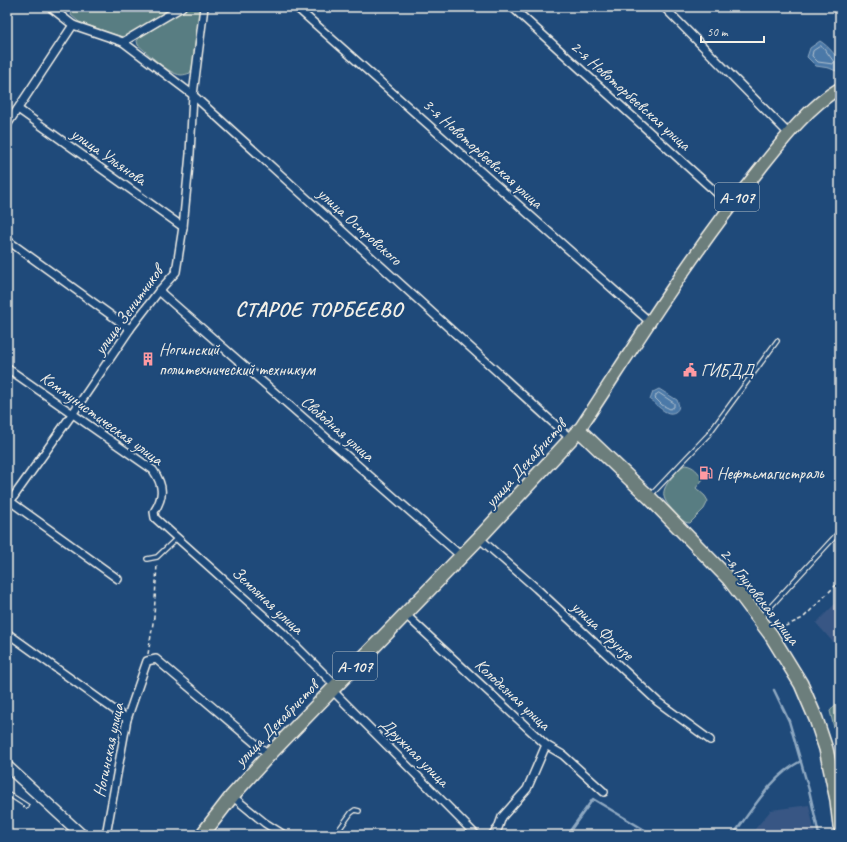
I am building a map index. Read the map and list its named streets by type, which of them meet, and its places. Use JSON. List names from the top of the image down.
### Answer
{
  "streets": {
    "highway": ["А-107", "улица Декабристов", "2-я Глуховская улица"],
    "street": [
      "2-я Новоторбеевская улица",
      "3-я Новоторбеевская улица",
      "улица Ульянова",
      "улица Островского",
      "улица Зенитчиков",
      "Коммунистическая улица",
      "Свободная улица",
      "Земляная улица",
      "улица Фрунзе",
      "Колодезная улица",
      "Ногинская улица",
      "Дружная улица"
    ]
  },
  "crossings": [
    ["2-я Новоторбеевская улица", "улица Декабристов"],
    ["3-я Новоторбеевская улица", "улица Декабристов"],
    ["улица Ульянова", "улица Зенитчиков"],
    ["улица Островского", "улица Зенитчиков"],
    ["улица Островского", "улица Декабристов"],
    ["улица Островского", "2-я Глуховская улица"],
    ["улица Зенитчиков", "Коммунистическая улица"],
    ["улица Зенитчиков", "Свободная улица"],
    ["Коммунистическая улица", "Земляная улица"],
    ["Свободная улица", "улица Декабристов"],
    ["улица Декабристов", "2-я Глуховская улица"],
    ["улица Декабристов", "Земляная улица"],
    ["улица Декабристов", "улица Фрунзе"],
    ["улица Декабристов", "Колодезная улица"],
    ["улица Декабристов", "Дружная улица"],
    ["Земляная улица", "Дружная улица"]
  ],
  "districts": ["СТАРОЕ ТОРБЕЕВО"],
  "places": {
    "building": ["Ногинский политехнический техникум"],
    "public building": ["ГИБДД"],
    "fuel station": ["Нефтьмагистраль"]
  },
  "scale_bar": "50 m"
}
